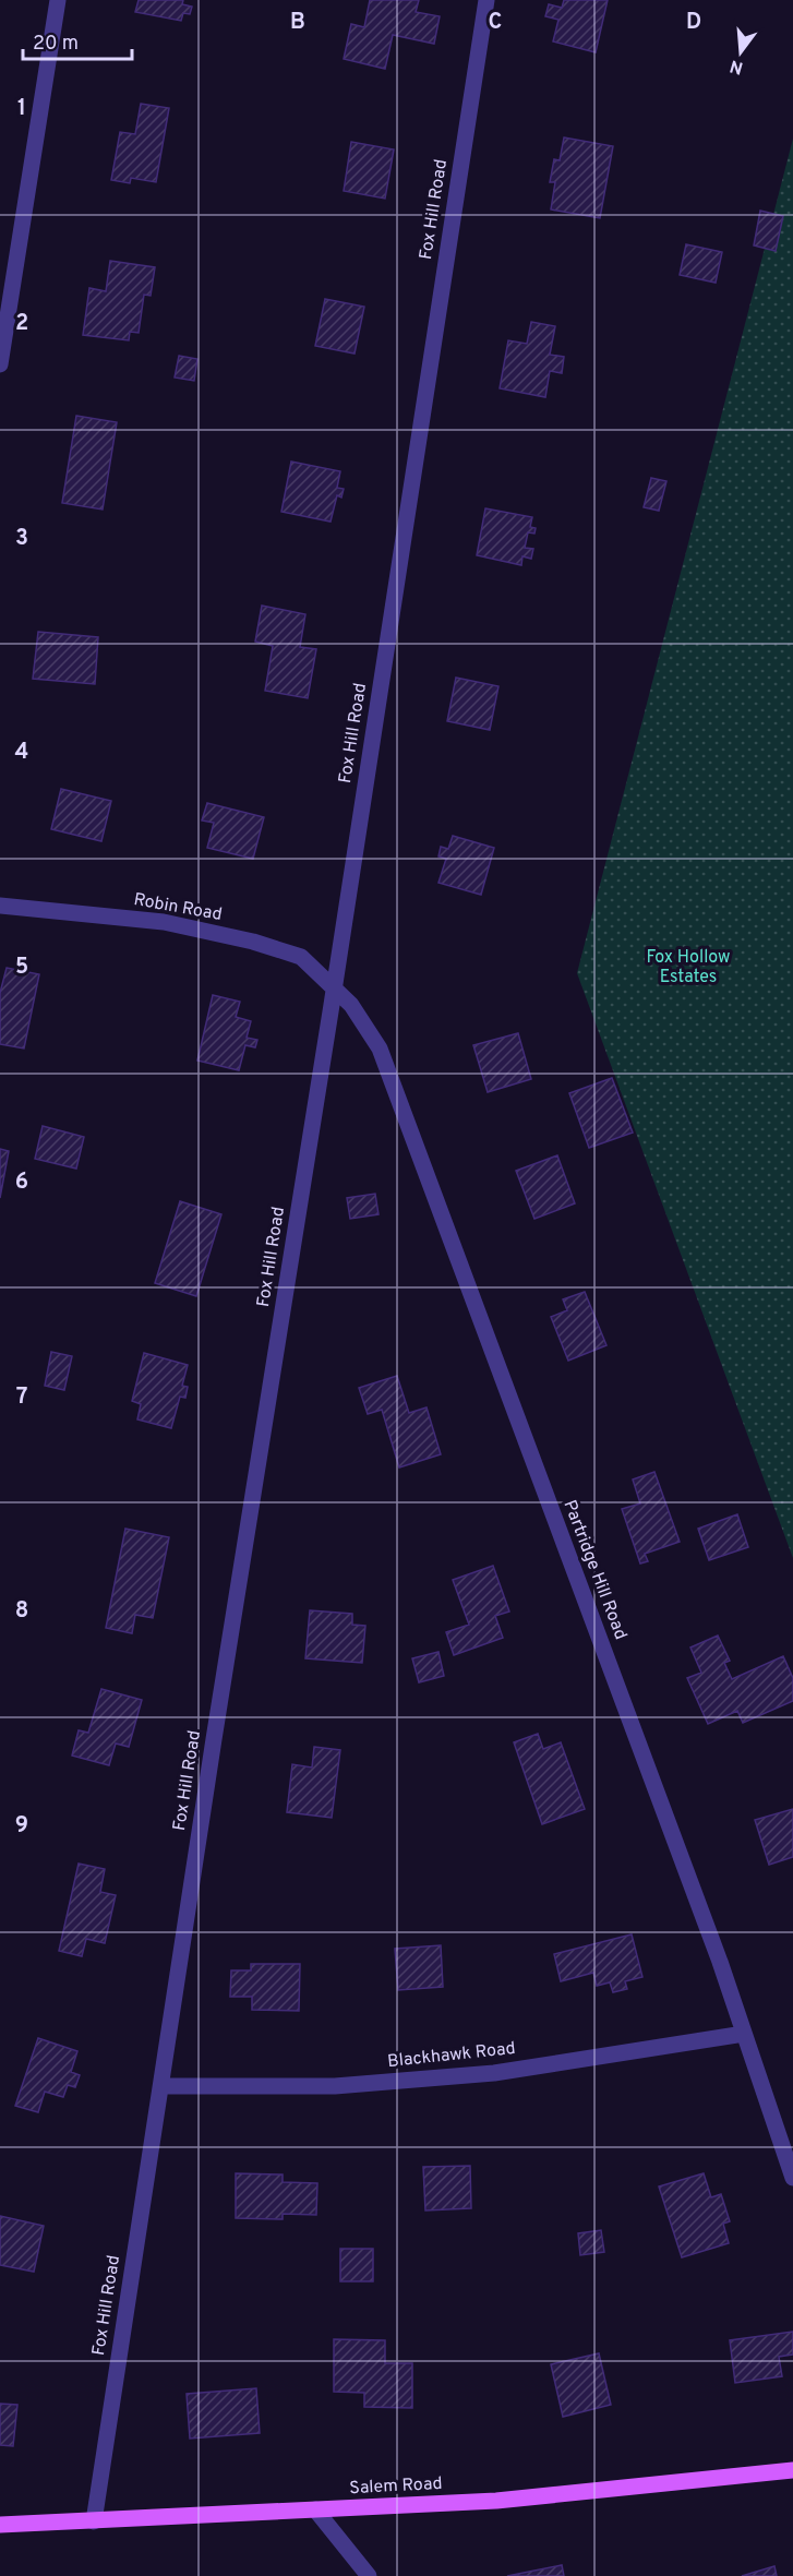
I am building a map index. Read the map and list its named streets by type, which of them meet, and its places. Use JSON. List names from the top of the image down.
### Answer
{
  "streets": {
    "main road": ["Salem Road"],
    "street": [
      "Fox Hill Road",
      "Robin Road",
      "Partridge Hill Road",
      "Blackhawk Road"
    ]
  },
  "crossings": [
    ["Fox Hill Road", "Robin Road"],
    ["Fox Hill Road", "Partridge Hill Road"],
    ["Fox Hill Road", "Blackhawk Road"],
    ["Fox Hill Road", "Salem Road"],
    ["Robin Road", "Partridge Hill Road"],
    ["Partridge Hill Road", "Blackhawk Road"]
  ],
  "parks": ["Fox Hollow Estates"],
  "scale_bar": "20 m",
  "north": "bottom",
  "grid": {
    "columns": ["B", "C", "D"],
    "rows": [
      "1",
      "2",
      "3",
      "4",
      "5",
      "6",
      "7",
      "8",
      "9"
    ]
  }
}
